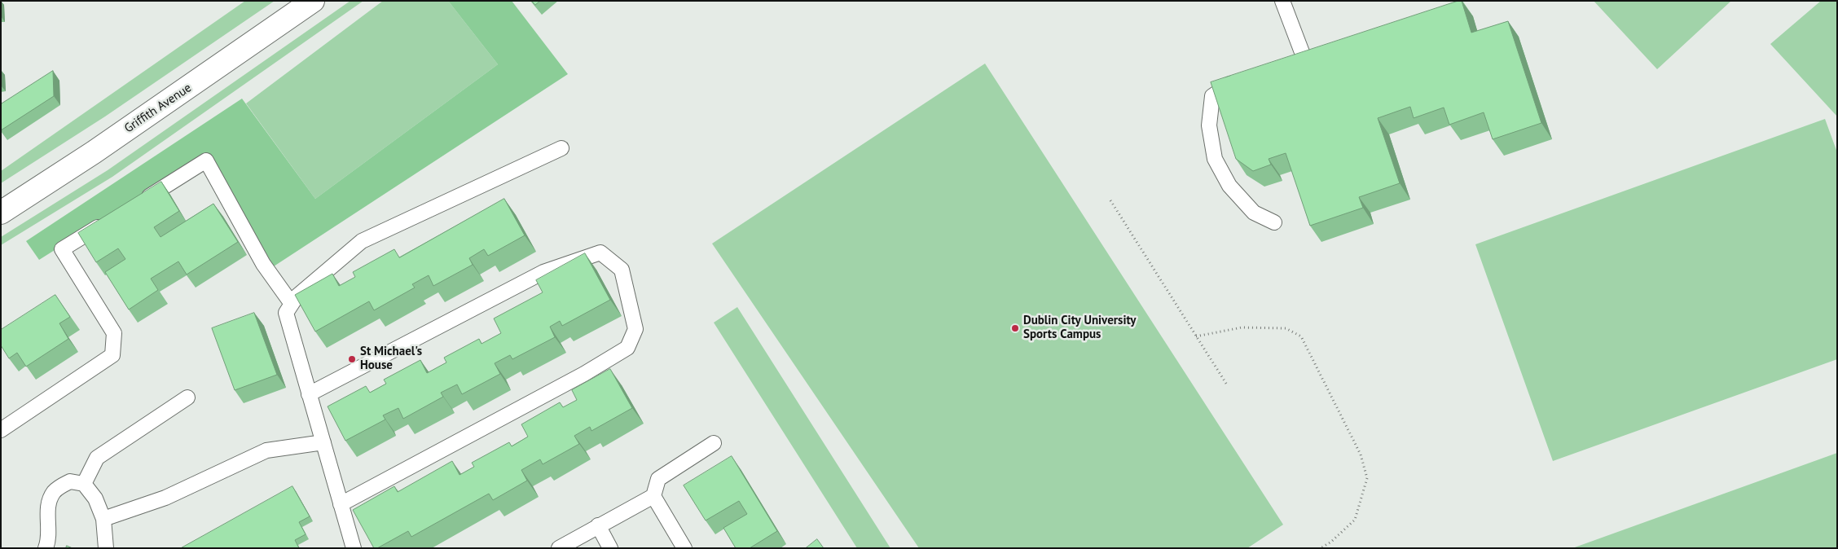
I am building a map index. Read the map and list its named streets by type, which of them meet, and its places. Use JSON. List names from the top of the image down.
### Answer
{
  "streets": {
    "main road": ["Griffith Avenue"]
  },
  "places": ["Dublin City University Sports Campus", "St Michael's House"]
}
